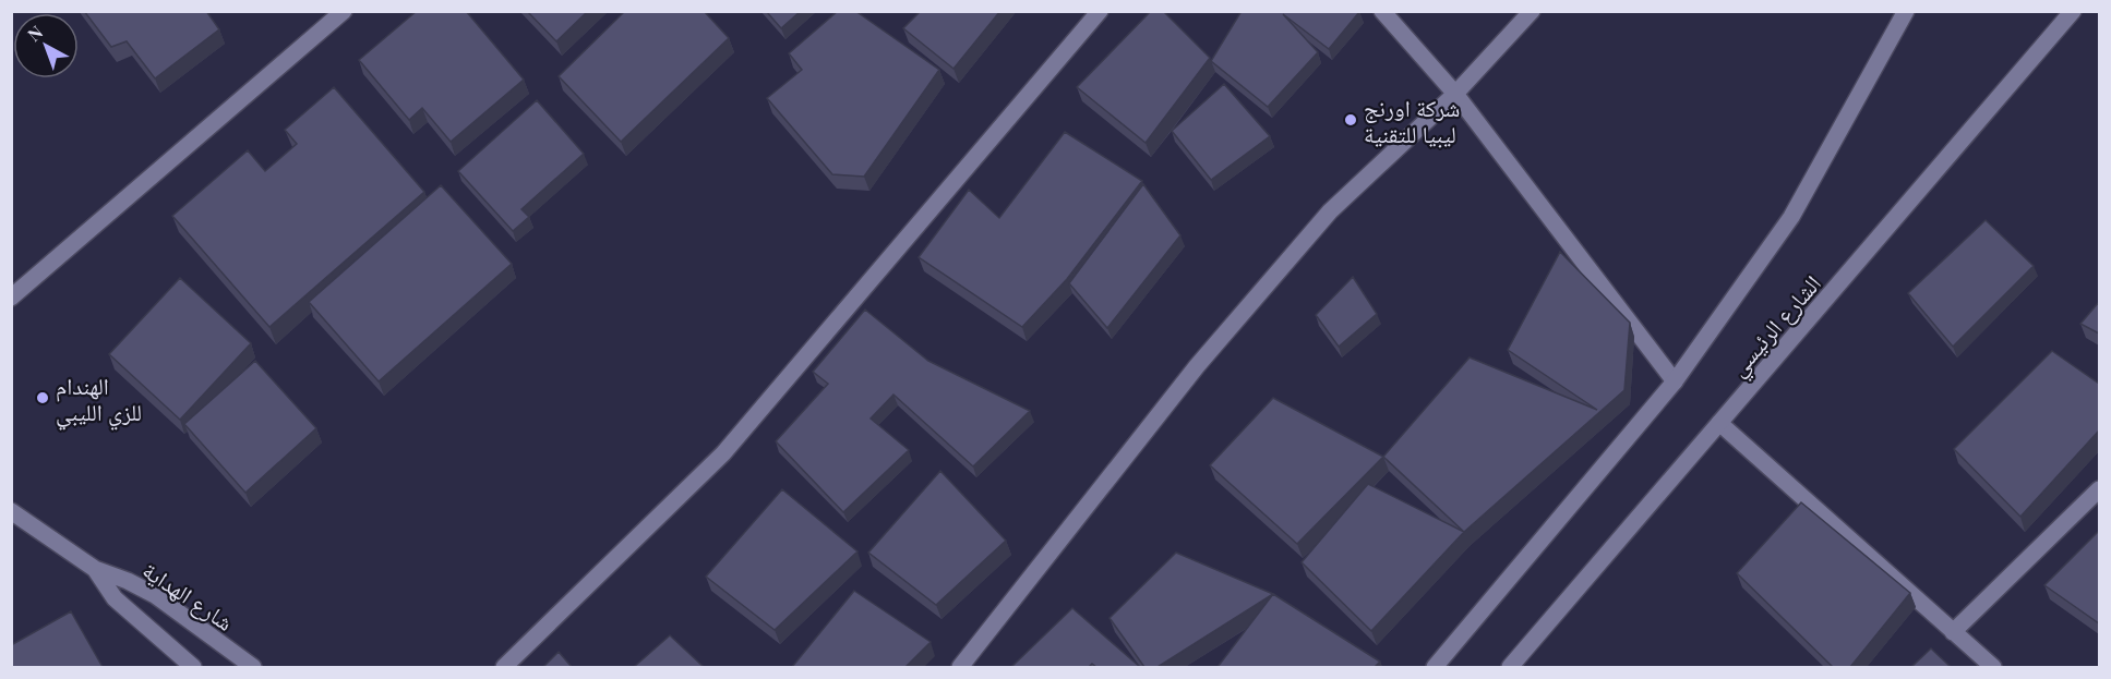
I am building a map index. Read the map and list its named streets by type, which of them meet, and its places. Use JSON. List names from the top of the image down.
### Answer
{
  "streets": {
    "street": ["الشارع الرئيسي", "شارع الهداية"]
  },
  "places": ["شركة اورنج ليبيا للتقنية", "الهندام للزي الليبي"],
  "north": "top left"
}
